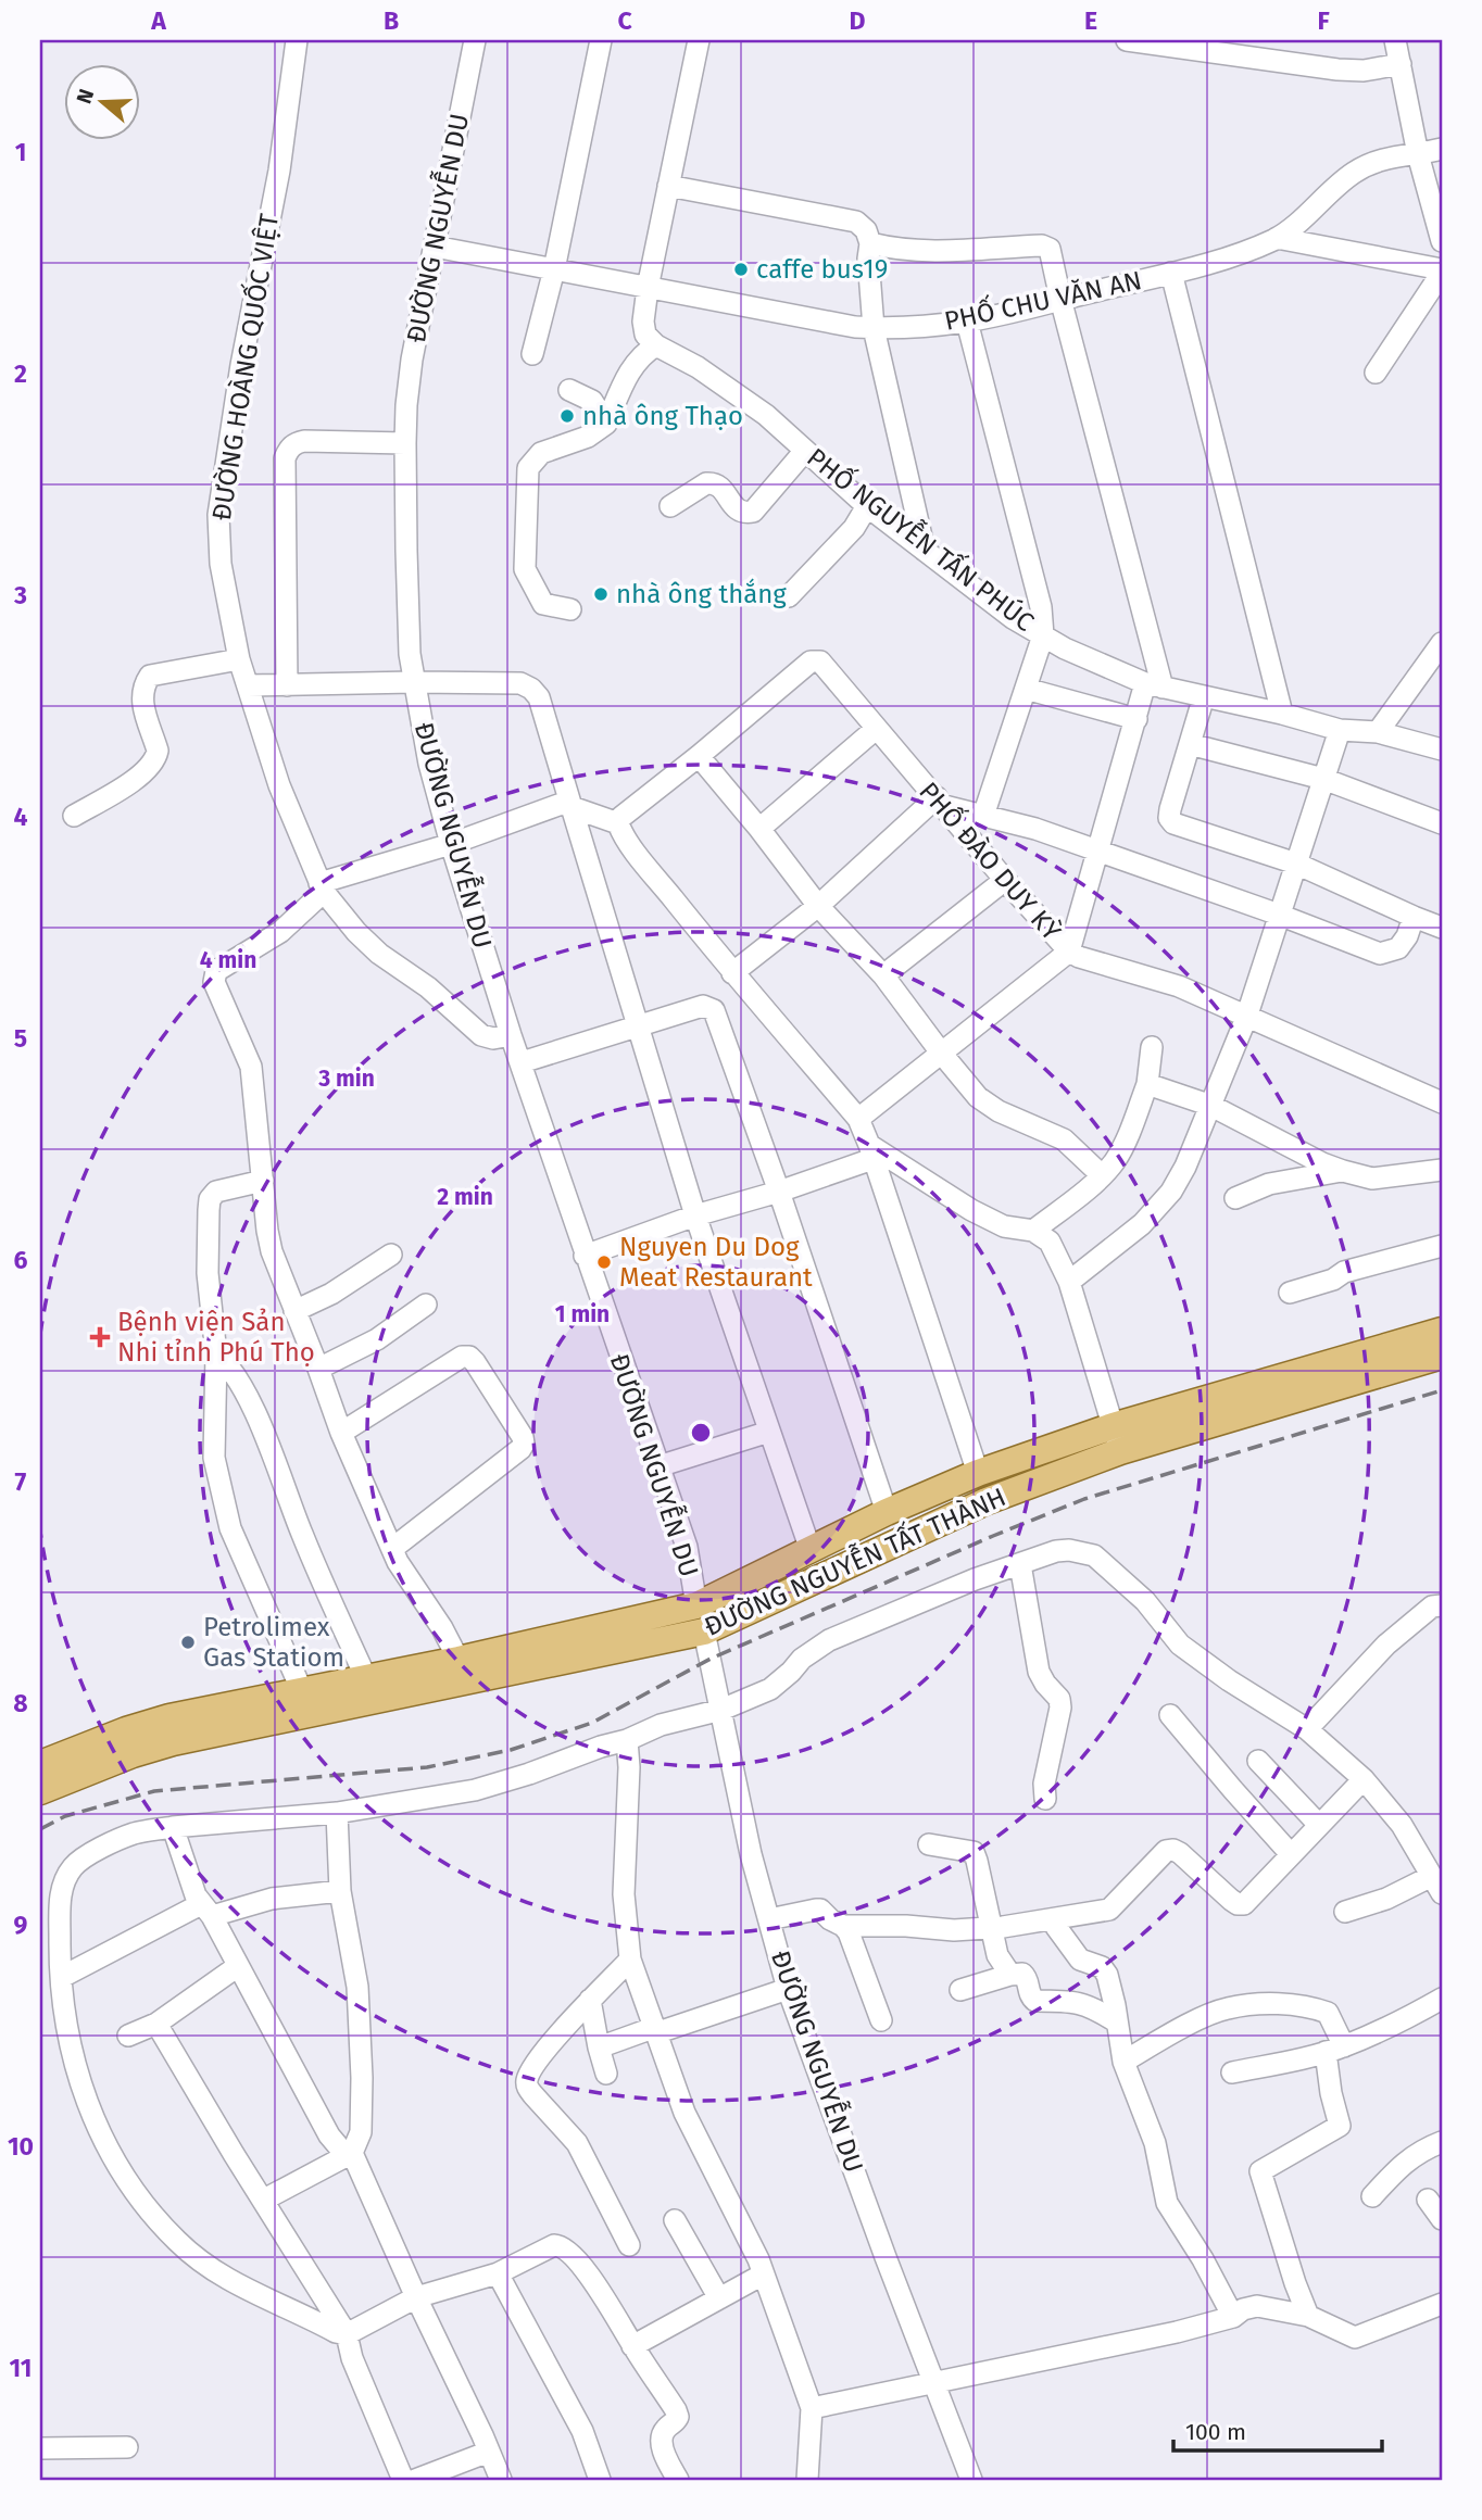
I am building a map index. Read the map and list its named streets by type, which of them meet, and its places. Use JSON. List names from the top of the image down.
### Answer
{
  "streets": {
    "main road": ["ĐƯỜNG NGUYỄN TẤT THÀNH"],
    "street": [
      "ĐƯỜNG NGUYỄN DU",
      "PHỐ CHU VĂN AN",
      "ĐƯỜNG HOÀNG QUỐC VIỆT",
      "PHỐ NGUYỄN TẤN PHÚC",
      "PHỐ ĐÀO DUY KỲ"
    ]
  },
  "crossings": [
    ["ĐƯỜNG NGUYỄN DU", "PHỐ CHU VĂN AN"],
    ["ĐƯỜNG NGUYỄN DU", "ĐƯỜNG HOÀNG QUỐC VIỆT"],
    ["ĐƯỜNG NGUYỄN DU", "ĐƯỜNG NGUYỄN TẤT THÀNH"]
  ],
  "places": {
    "other": [
      "caffe bus19",
      "nhà ông Thạo",
      "nhà ông thắng",
      "Nguyen Du Dog Meat Restaurant",
      "Petrolimex Gas Statiom"
    ],
    "health": ["Bệnh viện Sản Nhi tỉnh Phú Thọ"]
  },
  "scale_bar": "100 m",
  "north": "left",
  "grid": {
    "columns": [
      "A",
      "B",
      "C",
      "D",
      "E",
      "F"
    ],
    "rows": [
      "1",
      "2",
      "3",
      "4",
      "5",
      "6",
      "7",
      "8",
      "9",
      "10",
      "11"
    ]
  },
  "rings": [
    "4 min",
    "3 min",
    "2 min",
    "1 min"
  ]
}
